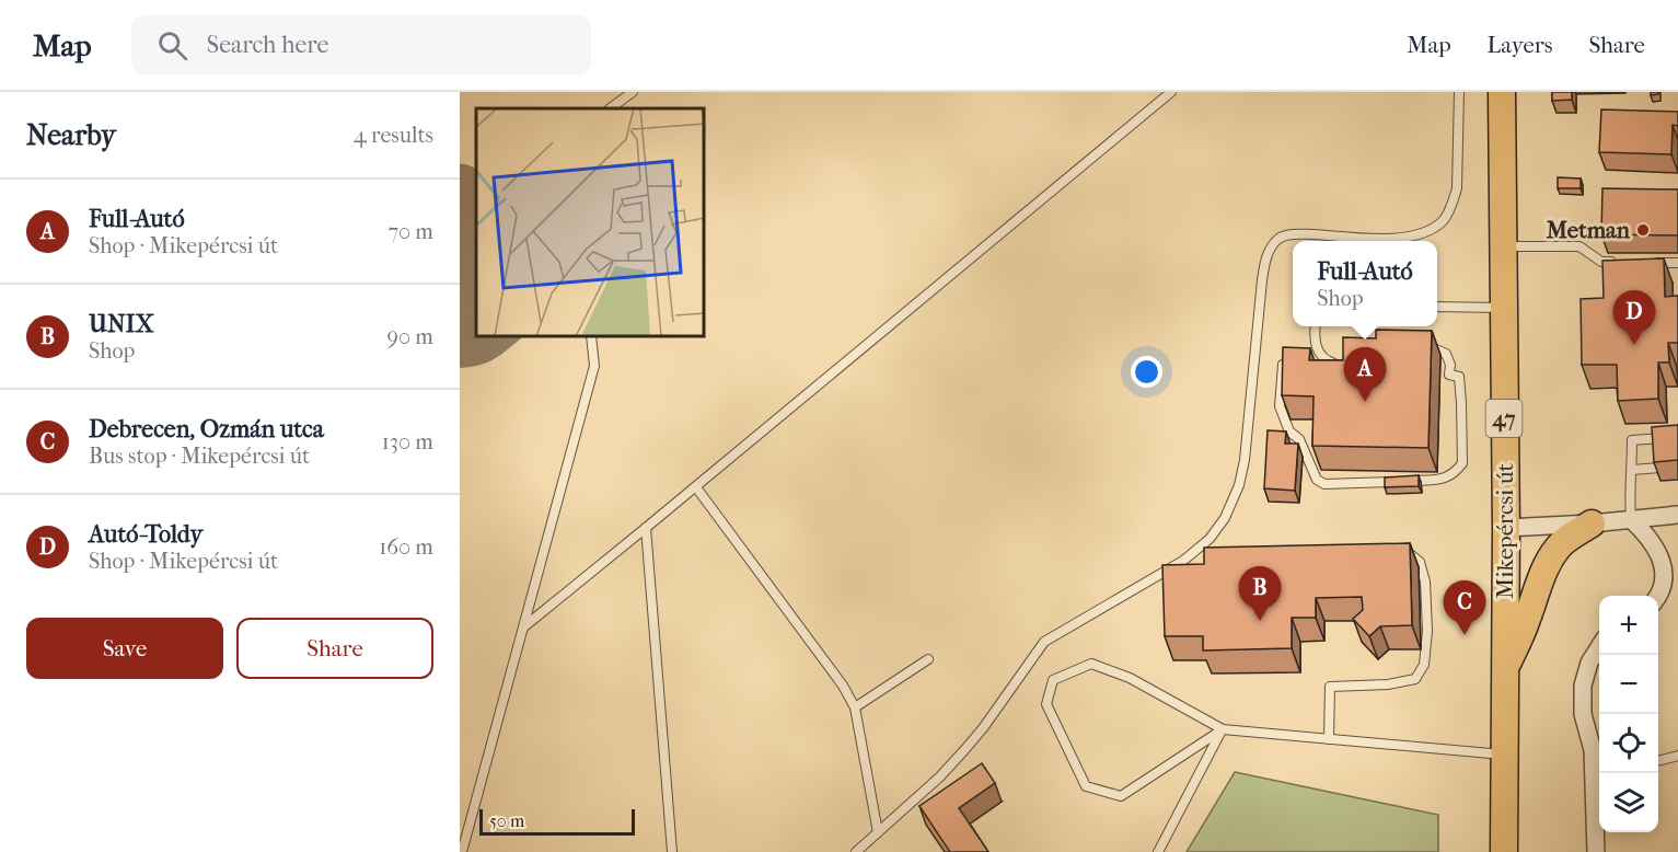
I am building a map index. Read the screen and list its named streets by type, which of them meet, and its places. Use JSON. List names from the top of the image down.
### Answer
{
  "streets": {
    "main road": ["47", "Mikepércsi út"]
  },
  "places": ["Metman"],
  "scale_bar": "50 m",
  "page": {
    "header": "Map",
    "search": "Search here",
    "nav": ["Map", "Layers", "Share"],
    "heading": ["Nearby", "4 results"],
    "list": [
      {
        "mark": "A",
        "name": "Full-Autó",
        "note": "Shop · Mikepércsi út",
        "value": "70 m"
      },
      {
        "mark": "B",
        "name": "UNIX",
        "note": "Shop",
        "value": "90 m"
      },
      {
        "mark": "C",
        "name": "Debrecen, Ozmán utca",
        "note": "Bus stop · Mikepércsi út",
        "value": "130 m"
      },
      {
        "mark": "D",
        "name": "Autó-Toldy",
        "note": "Shop · Mikepércsi út",
        "value": "160 m"
      }
    ],
    "popup": ["Full-Autó", "Shop"],
    "pins": [
      "D",
      "A",
      "B",
      "C"
    ],
    "map_buttons": ["+", "−"],
    "buttons": ["Save", "Share"],
    "scale": "50 m"
  }
}
